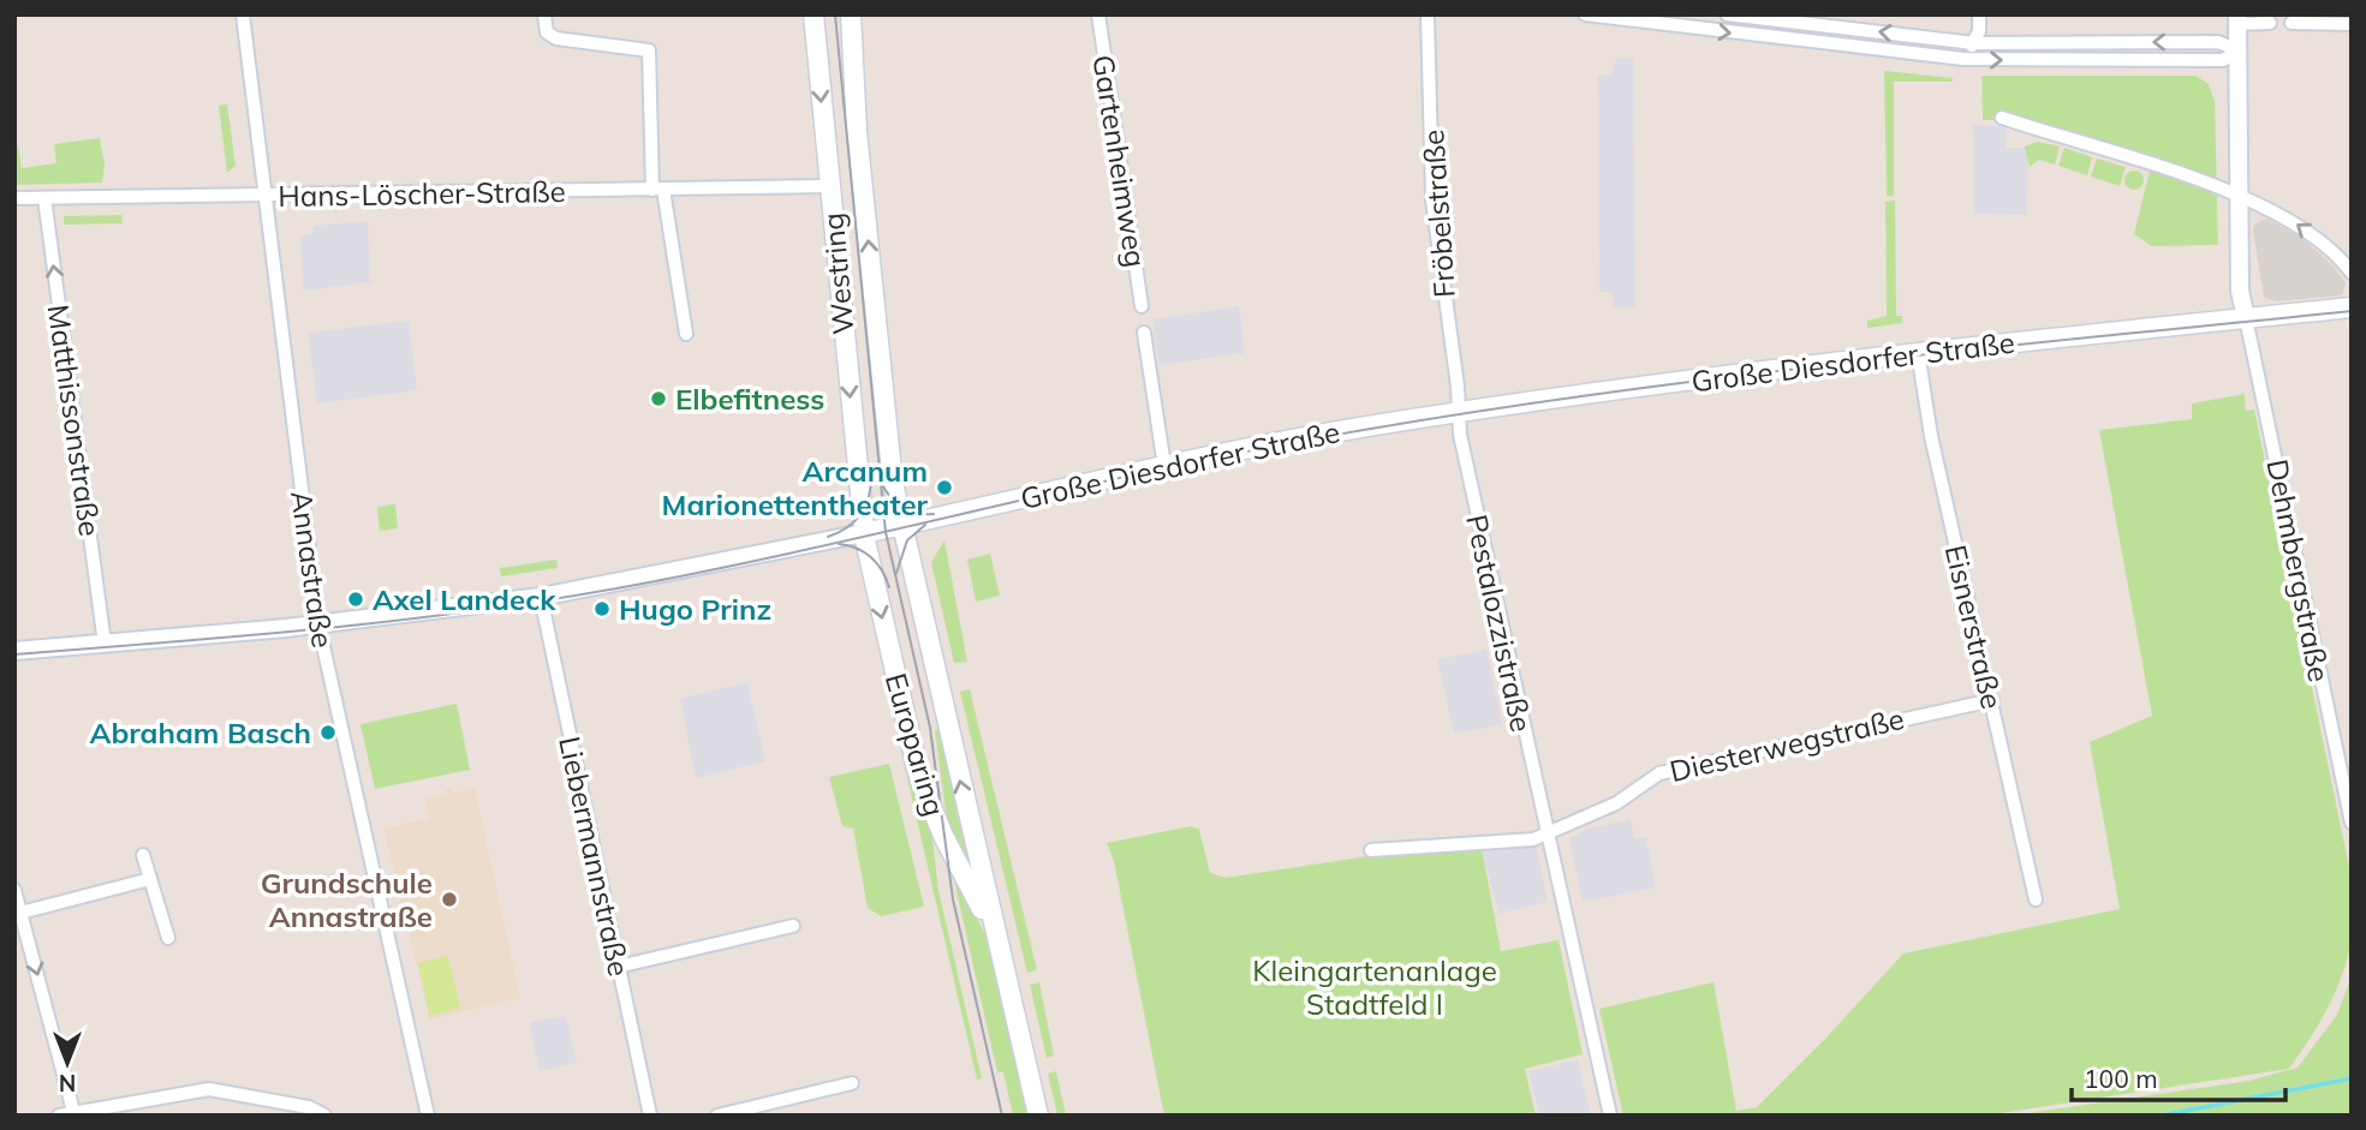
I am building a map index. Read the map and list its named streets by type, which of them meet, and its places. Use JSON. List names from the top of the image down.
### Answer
{
  "streets": {
    "main road": ["Westring", "Große Diesdorfer Straße", "Europaring"],
    "street": [
      "Gartenheimweg",
      "Hans-Löscher-Straße",
      "Fröbelstraße",
      "Matthissonstraße",
      "Annastraße",
      "Dehmbergstraße",
      "Pestalozzistraße",
      "Eisnerstraße",
      "Diesterwegstraße",
      "Liebermannstraße"
    ]
  },
  "crossings": [
    ["Hans-Löscher-Straße", "Westring"],
    ["Hans-Löscher-Straße", "Matthissonstraße"],
    ["Hans-Löscher-Straße", "Annastraße"],
    ["Fröbelstraße", "Große Diesdorfer Straße"],
    ["Fröbelstraße", "Pestalozzistraße"],
    ["Westring", "Große Diesdorfer Straße"],
    ["Westring", "Europaring"],
    ["Große Diesdorfer Straße", "Matthissonstraße"],
    ["Große Diesdorfer Straße", "Annastraße"],
    ["Große Diesdorfer Straße", "Dehmbergstraße"],
    ["Große Diesdorfer Straße", "Pestalozzistraße"],
    ["Große Diesdorfer Straße", "Eisnerstraße"],
    ["Große Diesdorfer Straße", "Europaring"],
    ["Große Diesdorfer Straße", "Liebermannstraße"],
    ["Pestalozzistraße", "Diesterwegstraße"],
    ["Eisnerstraße", "Diesterwegstraße"]
  ],
  "one_way": ["Matthissonstraße"],
  "parks": ["Kleingartenanlage Stadtfeld I"],
  "places": [
    "Elbefitness",
    "Arcanum Marionettentheater",
    "Axel Landeck",
    "Hugo Prinz",
    "Abraham Basch",
    "Grundschule Annastraße"
  ],
  "scale_bar": "100 m",
  "north": "bottom"
}
